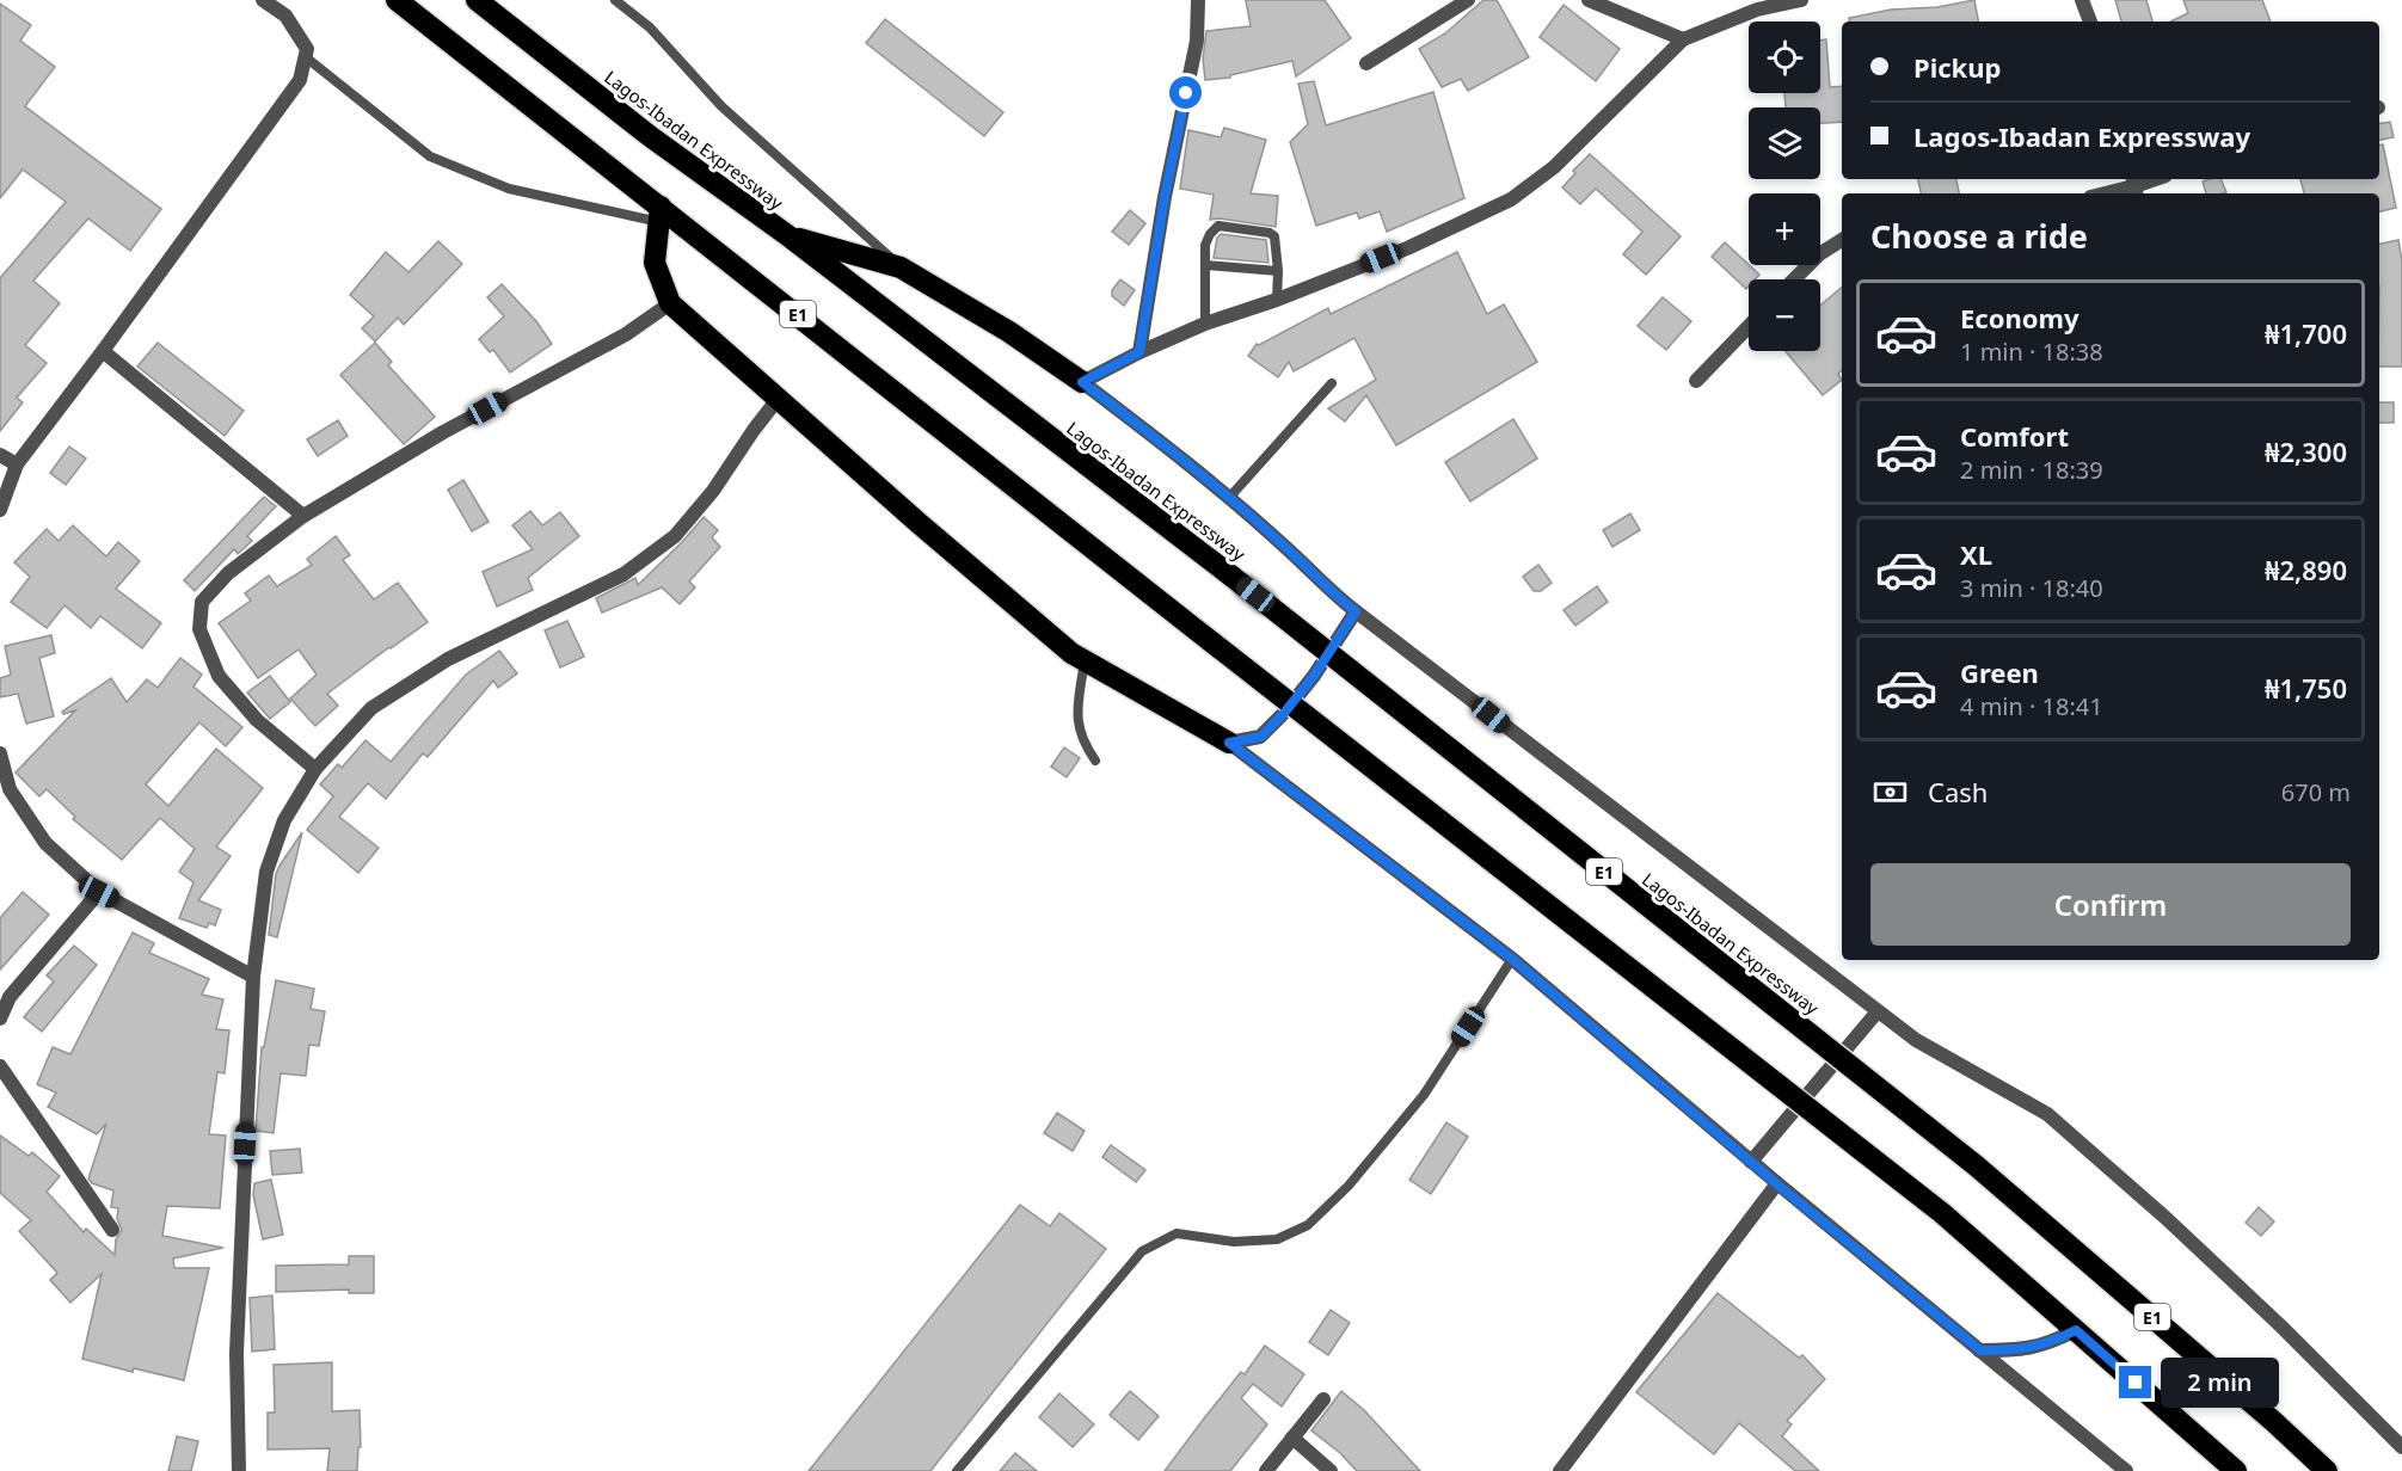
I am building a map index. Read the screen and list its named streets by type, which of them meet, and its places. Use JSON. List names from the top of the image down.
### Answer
{
  "streets": {
    "highway": ["Lagos-Ibadan Expressway", "E1"]
  },
  "page": {
    "map_buttons": ["+", "−"],
    "banner": ["Pickup", "Lagos-Ibadan Expressway"],
    "heading": "Choose a ride",
    "list": [
      {
        "name": "Economy",
        "note": "1 min · 18:38",
        "value": "₦1,700"
      },
      {
        "name": "Comfort",
        "note": "2 min · 18:39",
        "value": "₦2,300"
      },
      {
        "name": "XL",
        "note": "3 min · 18:40",
        "value": "₦2,890"
      },
      {
        "name": "Green",
        "note": "4 min · 18:41",
        "value": "₦1,750"
      }
    ],
    "pay": ["Cash", "670 m"],
    "buttons": "Confirm",
    "bubble": "2 min"
  }
}
